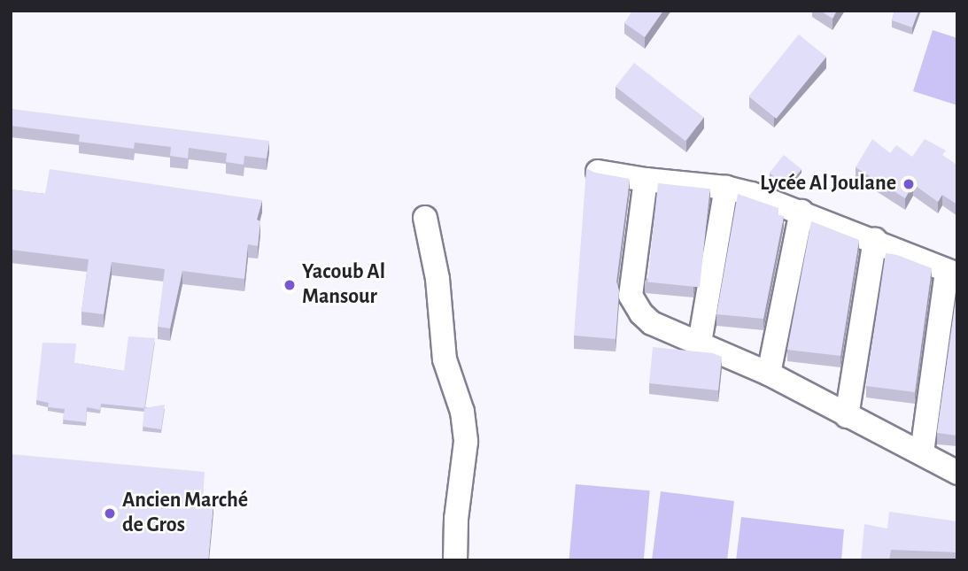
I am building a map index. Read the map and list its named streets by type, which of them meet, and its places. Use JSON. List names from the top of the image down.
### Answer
{
  "places": ["Lycée Al Joulane", "Yacoub Al Mansour", "Ancien Marché de Gros"]
}
